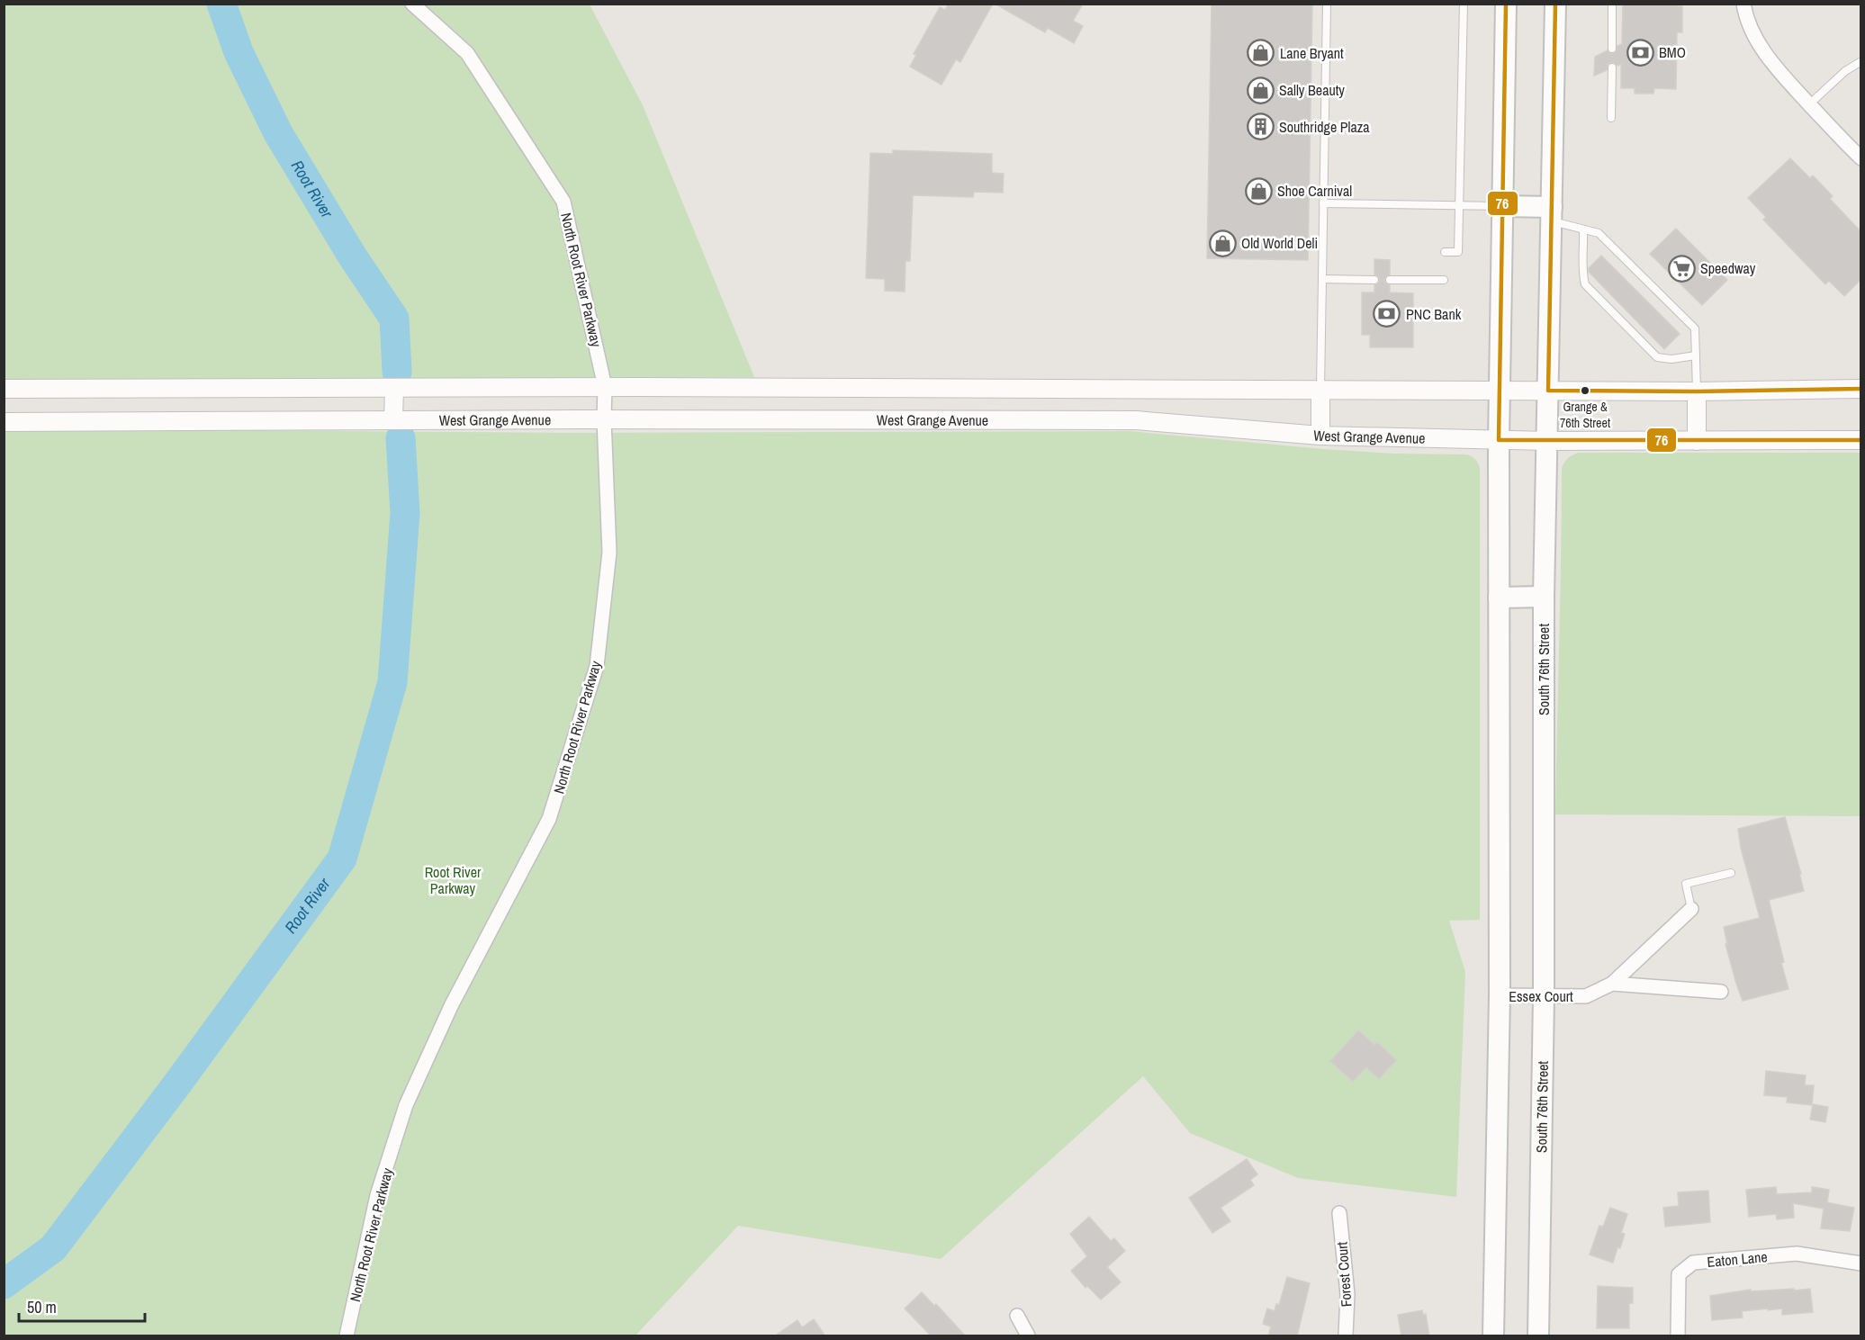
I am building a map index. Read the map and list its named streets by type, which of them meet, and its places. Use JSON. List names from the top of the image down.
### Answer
{
  "streets": {
    "main road": ["South 76th Street"],
    "street": [
      "North Root River Parkway",
      "West Grange Avenue",
      "Essex Court",
      "Eaton Lane",
      "Forest Court"
    ]
  },
  "crossings": [
    ["North Root River Parkway", "West Grange Avenue"],
    ["West Grange Avenue", "South 76th Street"],
    ["South 76th Street", "Essex Court"]
  ],
  "water": ["Root River"],
  "parks": ["Root River Parkway"],
  "places": {
    "bank": ["BMO", "PNC Bank"],
    "shop": [
      "Lane Bryant",
      "Sally Beauty",
      "Shoe Carnival",
      "Old World Deli"
    ],
    "building": ["Southridge Plaza"],
    "supermarket": ["Speedway"],
    "other": ["Grange & 76th Street"]
  },
  "lines": ["transit line 76"],
  "scale_bar": "50 m"
}
